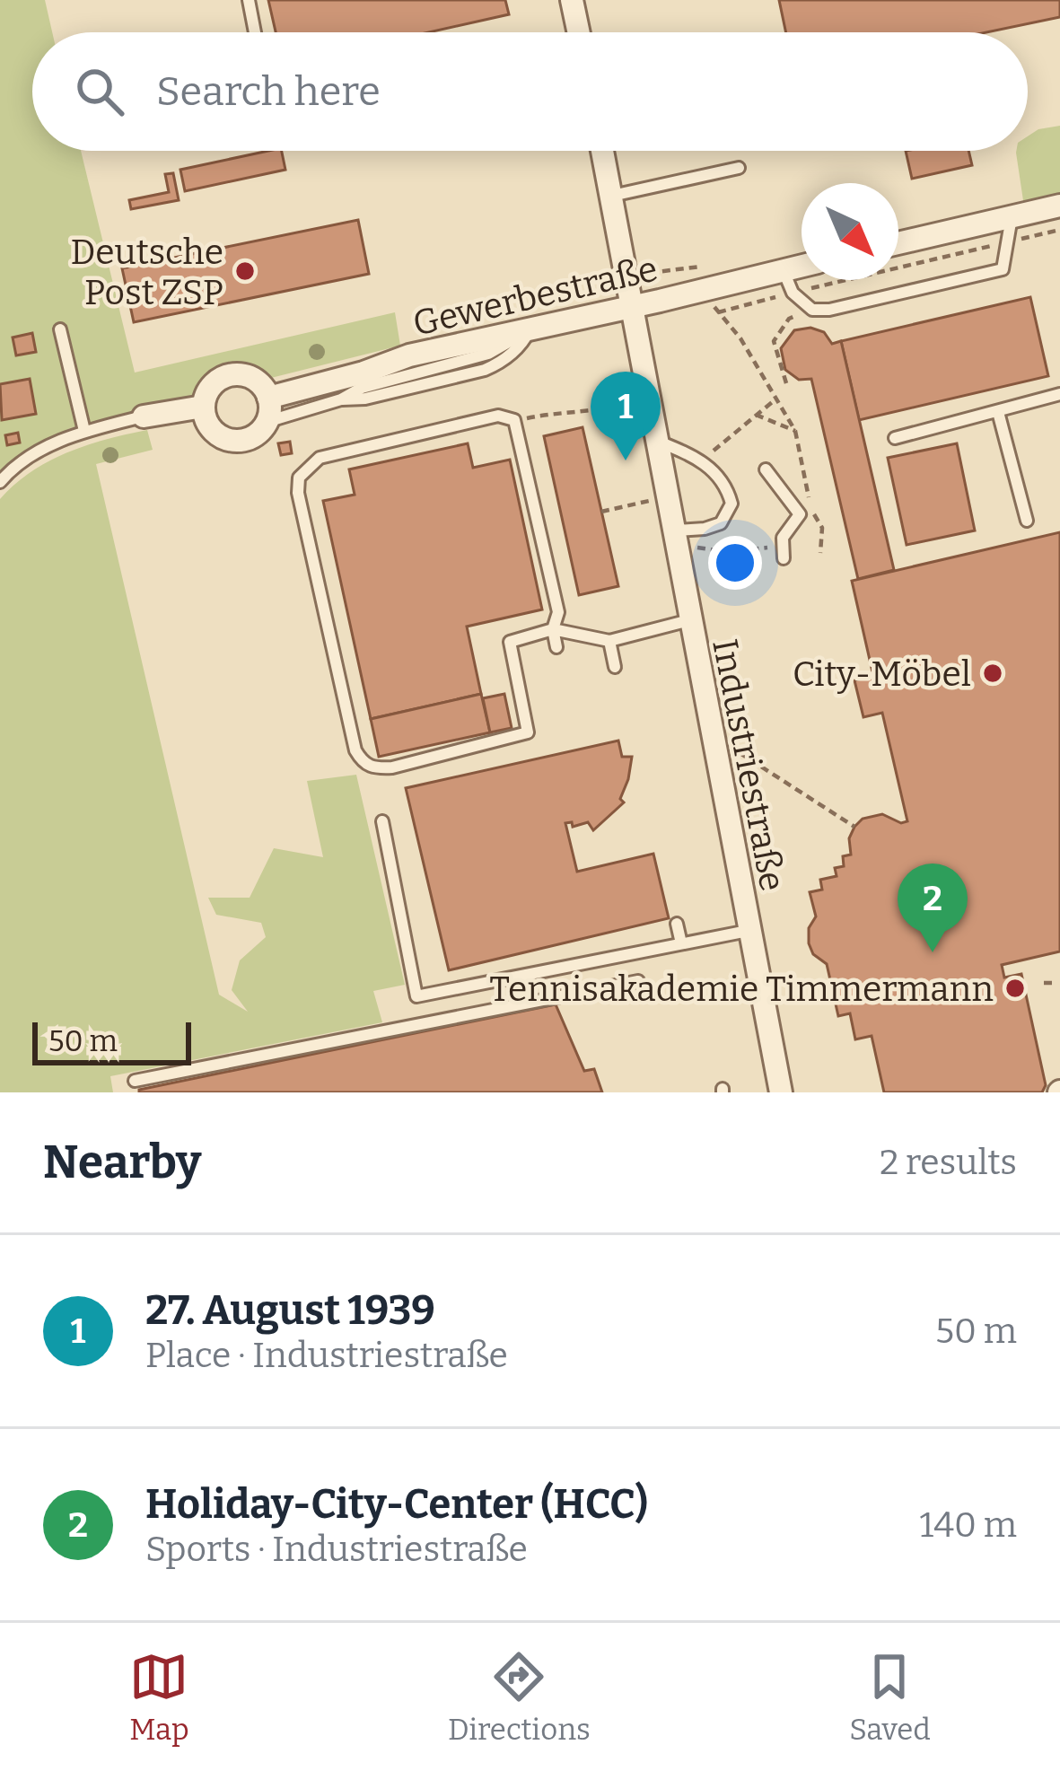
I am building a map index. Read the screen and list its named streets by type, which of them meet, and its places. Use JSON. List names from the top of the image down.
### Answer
{
  "streets": {
    "street": ["Gewerbestraße", "Industriestraße"]
  },
  "crossings": [
    ["Gewerbestraße", "Industriestraße"]
  ],
  "places": ["Deutsche Post ZSP", "City-Möbel", "Tennisakademie Timmermann"],
  "scale_bar": "50 m",
  "north": "bottom right",
  "page": {
    "search": "Search here",
    "pins": ["1", "2"],
    "scale": "50 m",
    "heading": ["Nearby", "2 results"],
    "list": [
      {
        "mark": "1",
        "name": "27. August 1939",
        "note": "Place · Industriestraße",
        "value": "50 m"
      },
      {
        "mark": "2",
        "name": "Holiday-City-Center (HCC)",
        "note": "Sports · Industriestraße",
        "value": "140 m"
      }
    ],
    "nav": ["Map", "Directions", "Saved"]
  }
}
